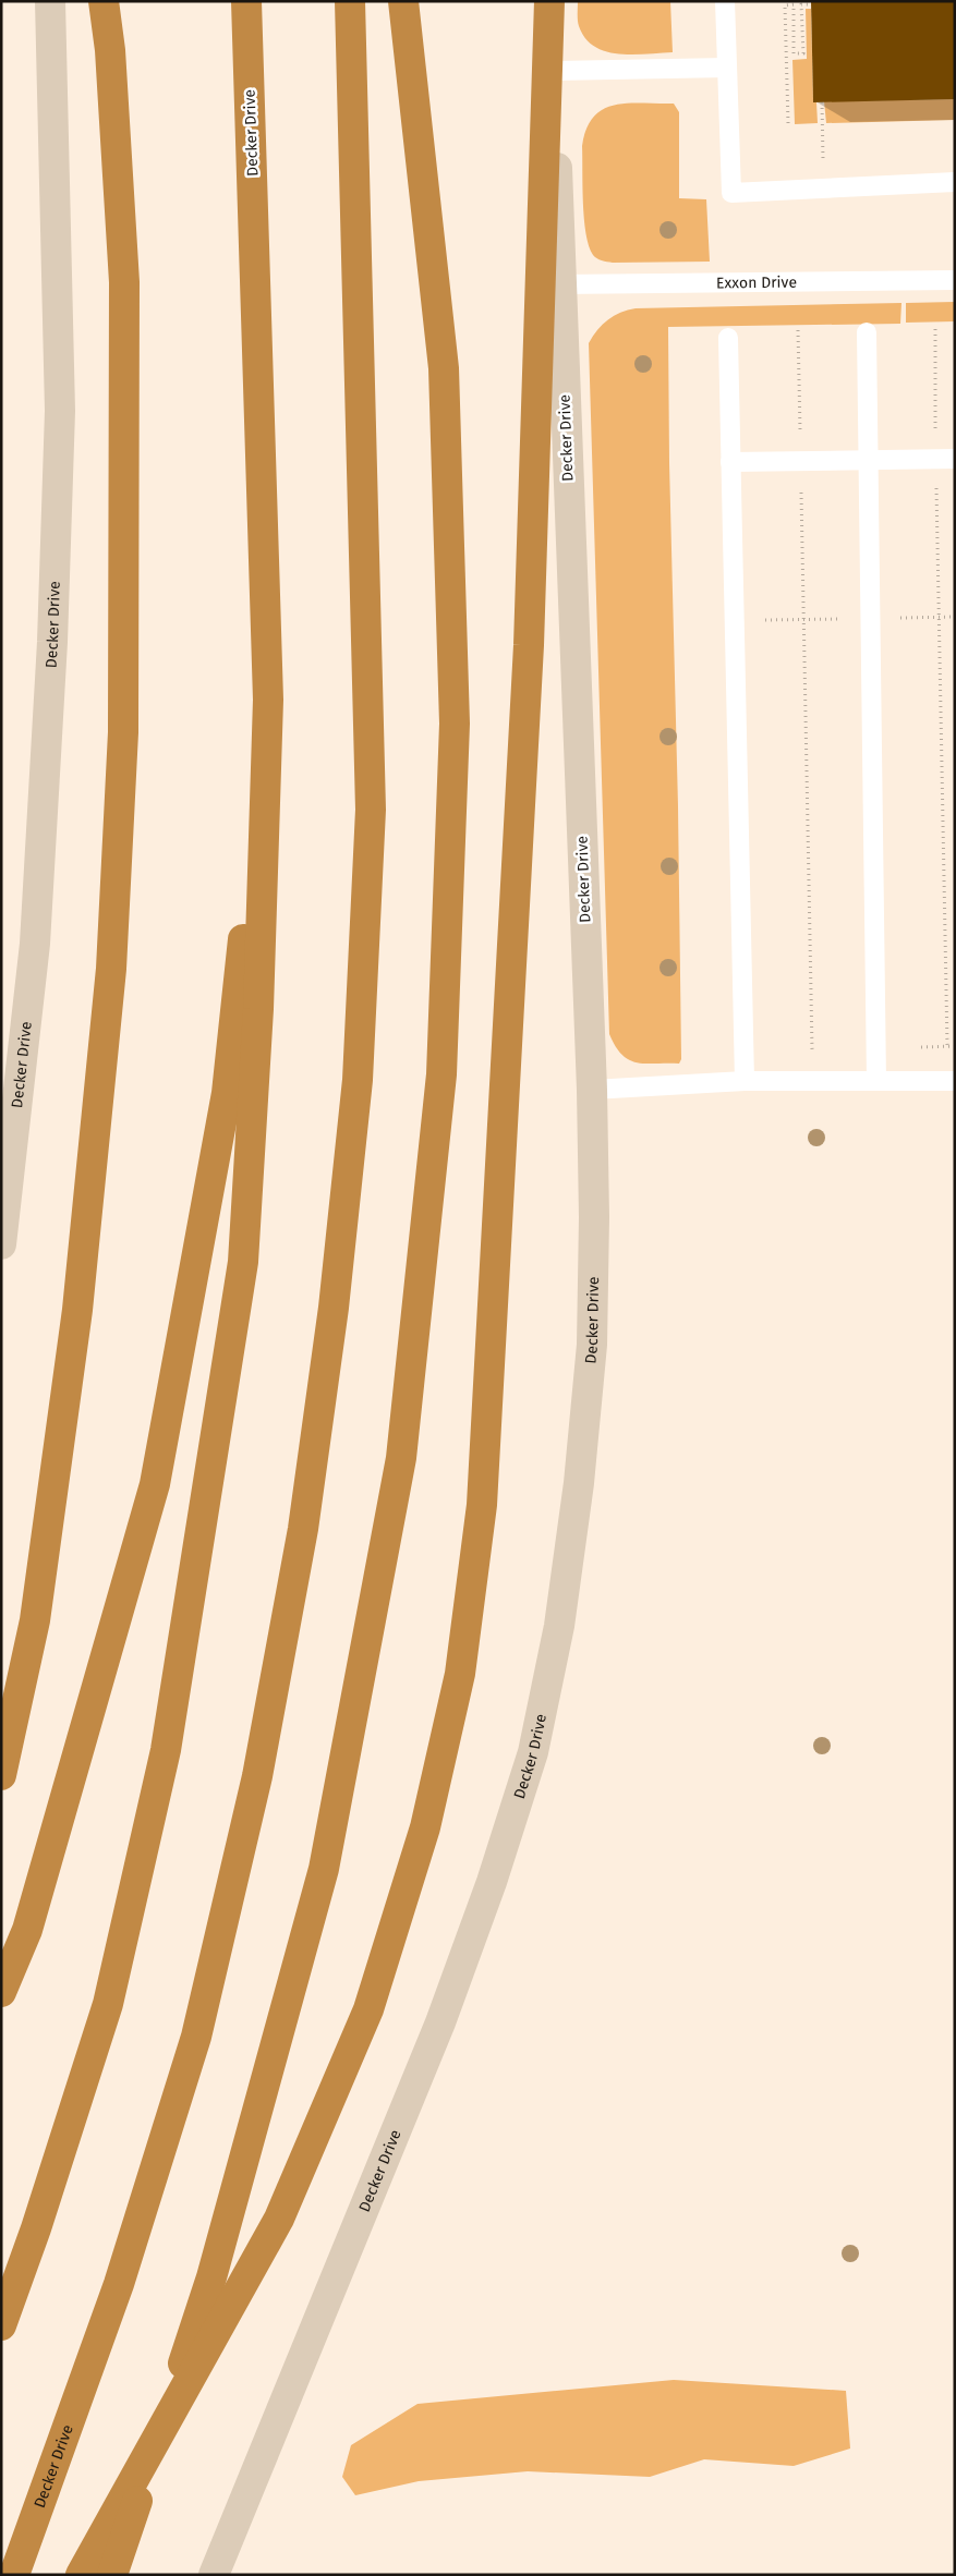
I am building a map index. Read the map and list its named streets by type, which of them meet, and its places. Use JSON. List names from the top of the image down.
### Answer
{
  "streets": {
    "highway": ["Decker Drive"],
    "lane": ["Exxon Drive"]
  },
  "crossings": [
    ["Decker Drive", "Exxon Drive"]
  ]
}
